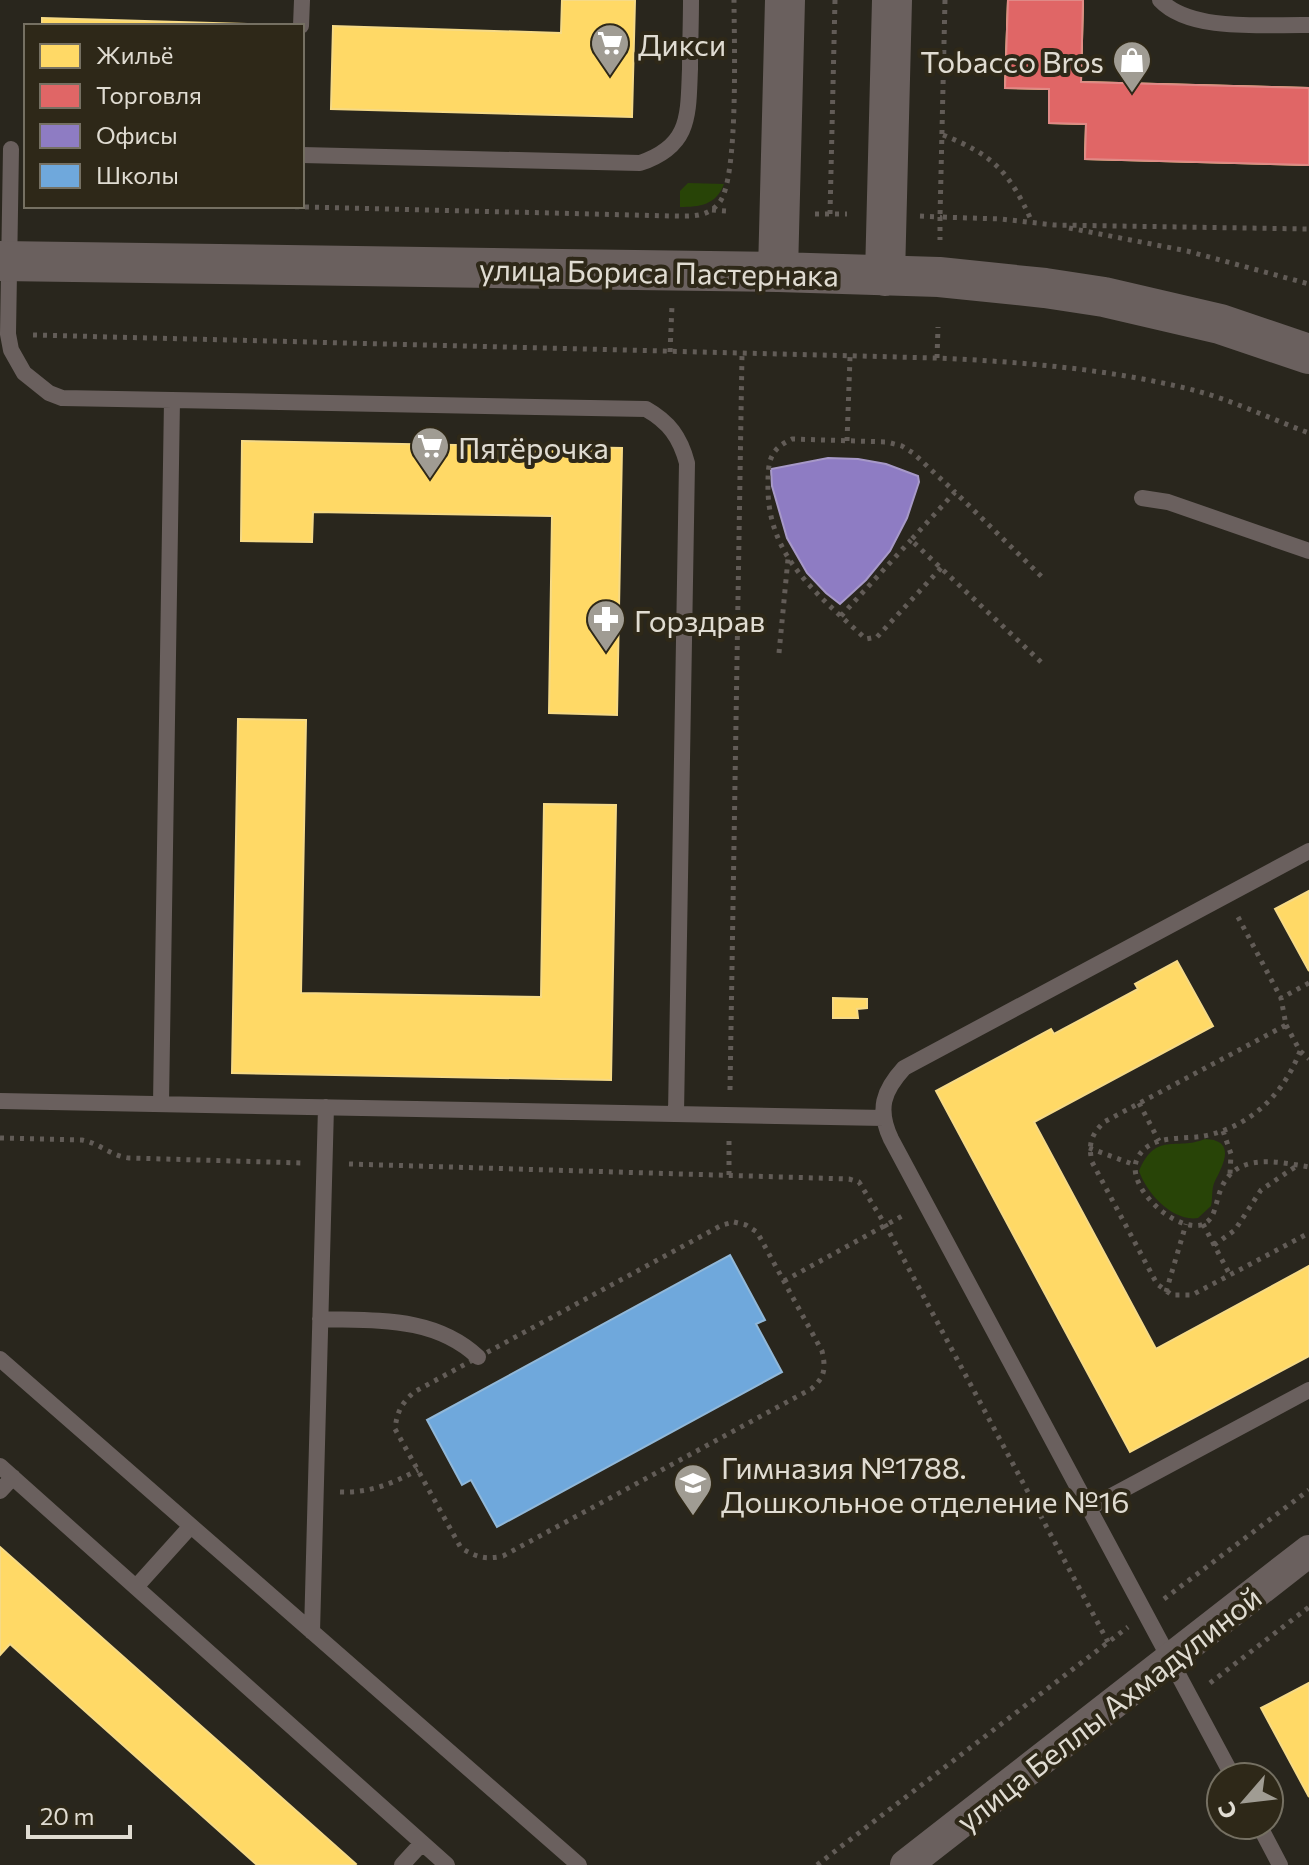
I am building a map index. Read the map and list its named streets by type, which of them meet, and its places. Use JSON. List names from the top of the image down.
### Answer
{
  "streets": {
    "street": ["улица Бориса Пастернака", "улица Беллы Ахмадулиной"]
  },
  "places": {
    "supermarket": ["Дикси", "Пятёрочка"],
    "shop": ["Tobacco Bros"],
    "pharmacy": ["Горздрав"],
    "school or university": ["Гимназия №1788. Дошкольное отделение №16"]
  },
  "legend": [
    "Жильё",
    "Торговля",
    "Офисы",
    "Школы"
  ],
  "scale_bar": "20 m",
  "north": "bottom left"
}
